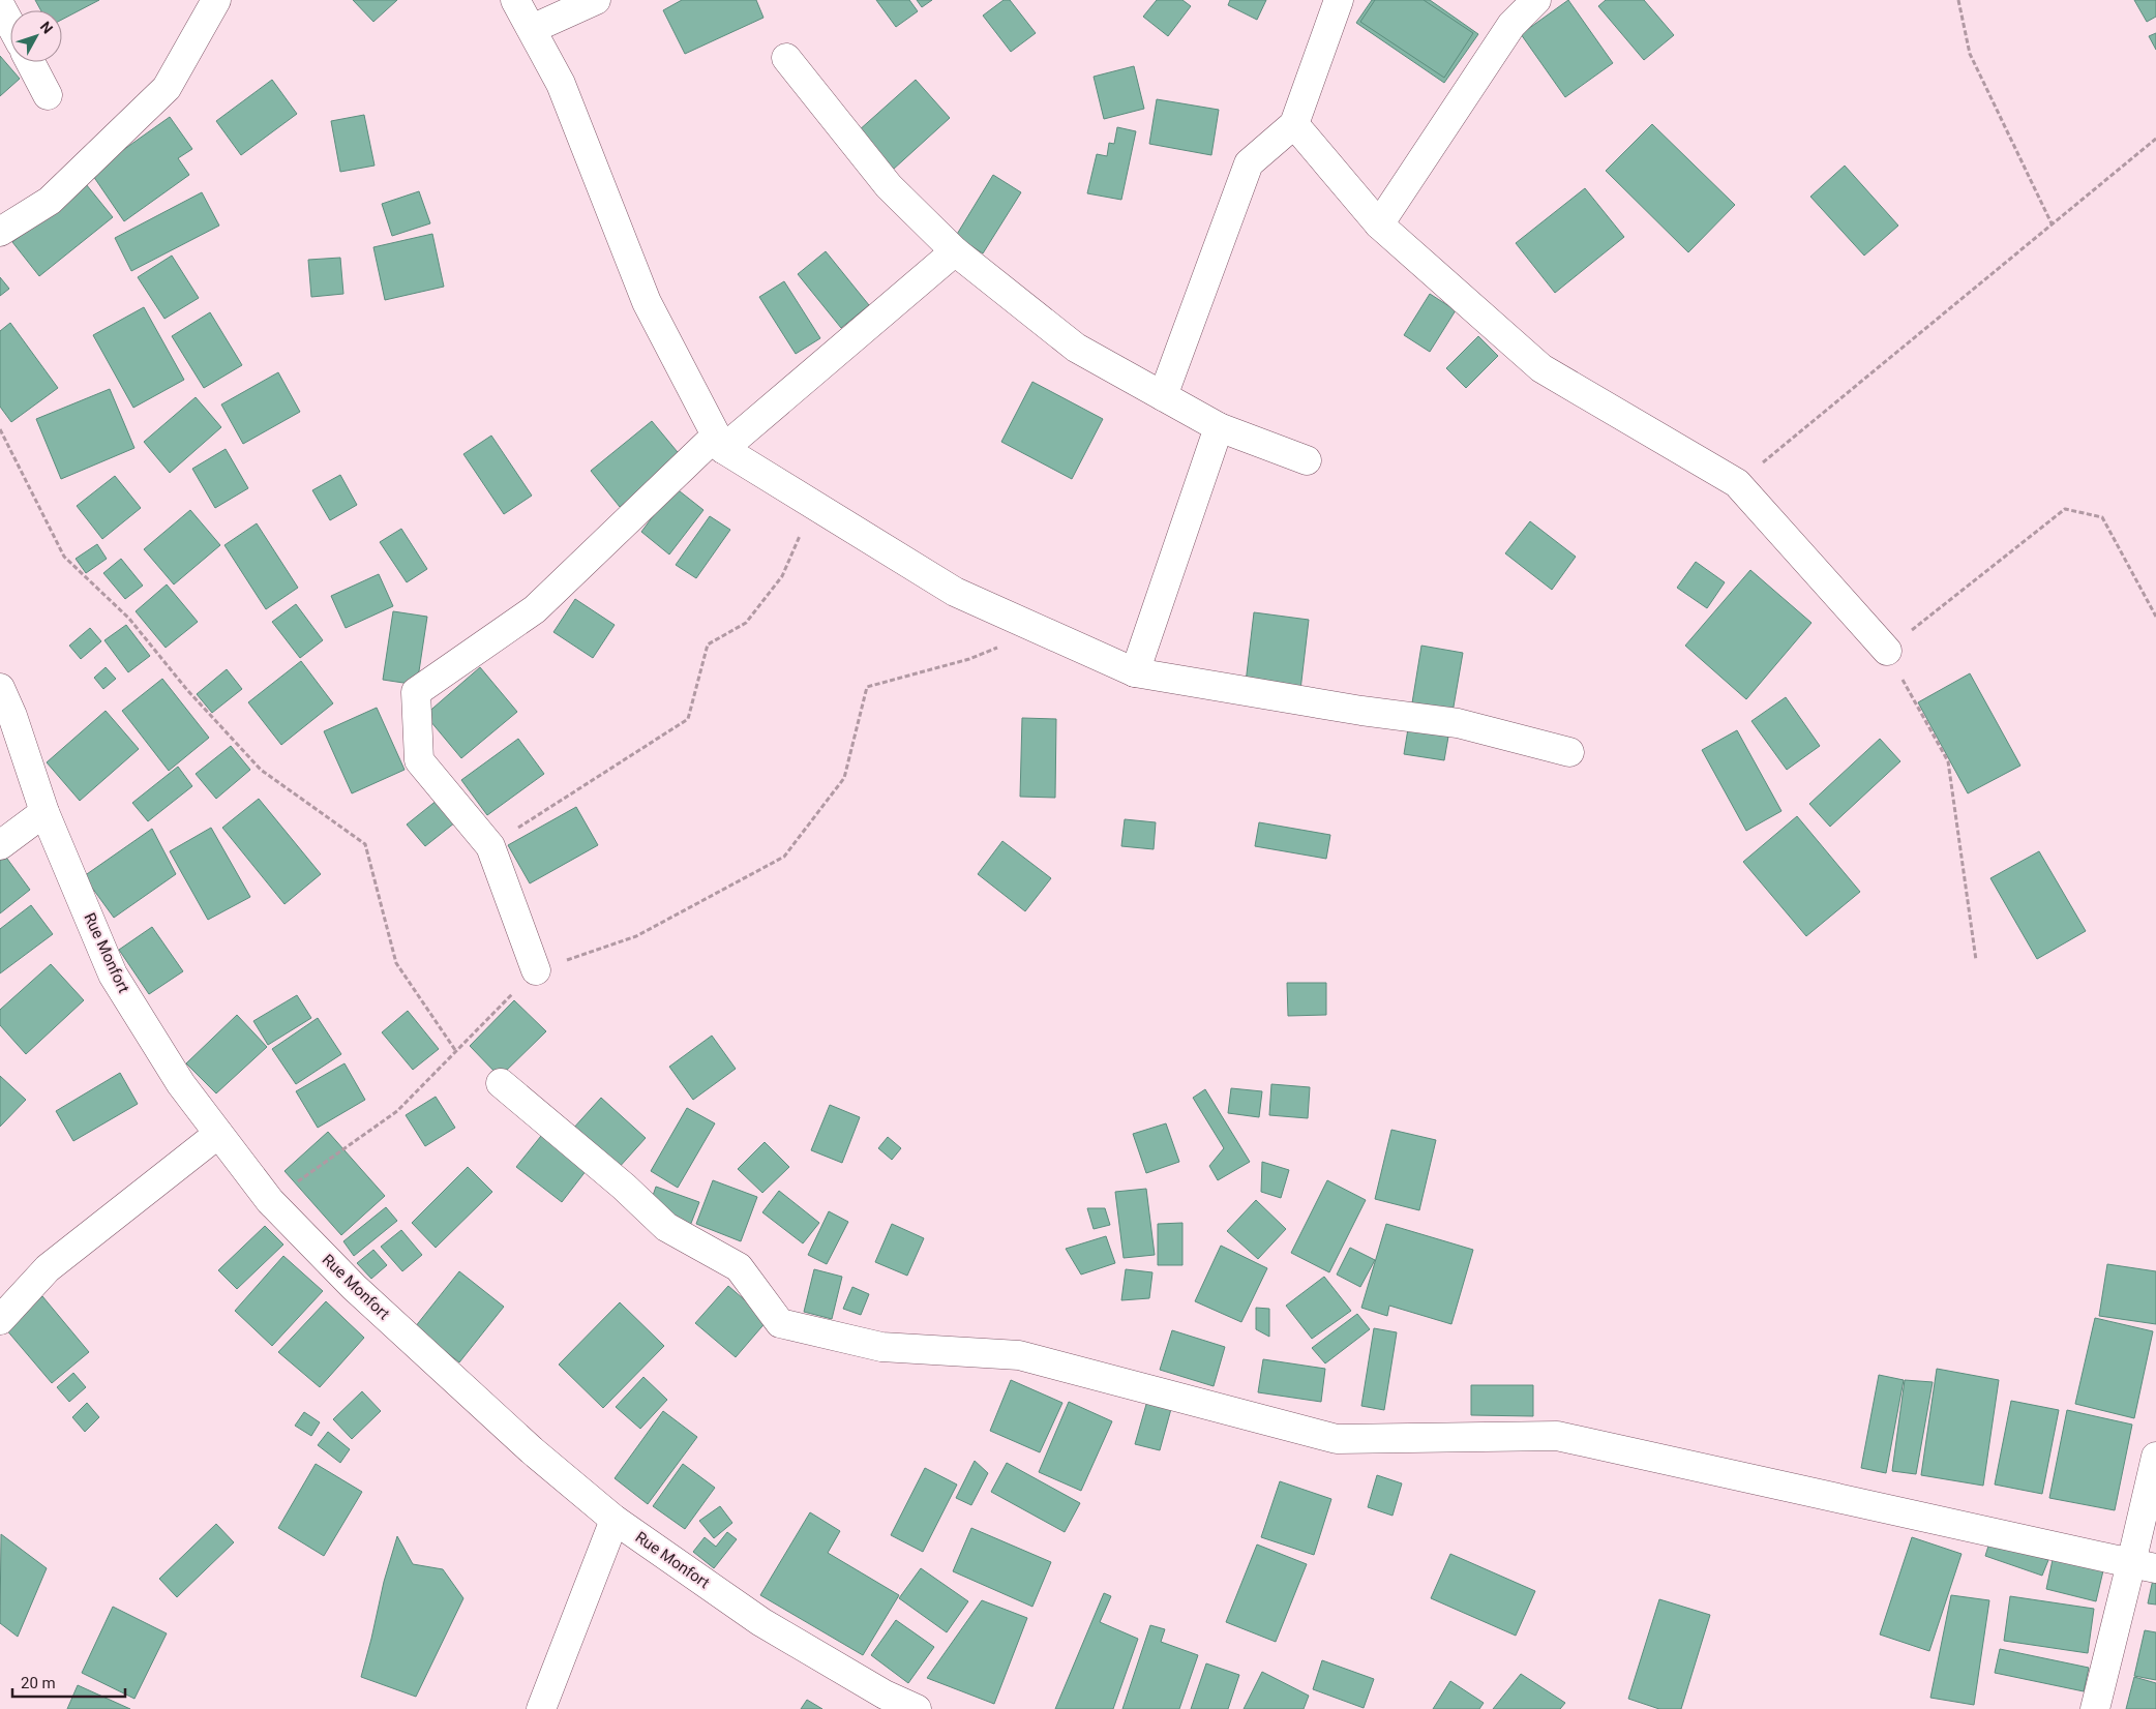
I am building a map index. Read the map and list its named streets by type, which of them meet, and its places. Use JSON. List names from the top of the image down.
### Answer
{
  "streets": {
    "street": ["Rue Monfort"]
  },
  "scale_bar": "20 m",
  "north": "top right"
}
